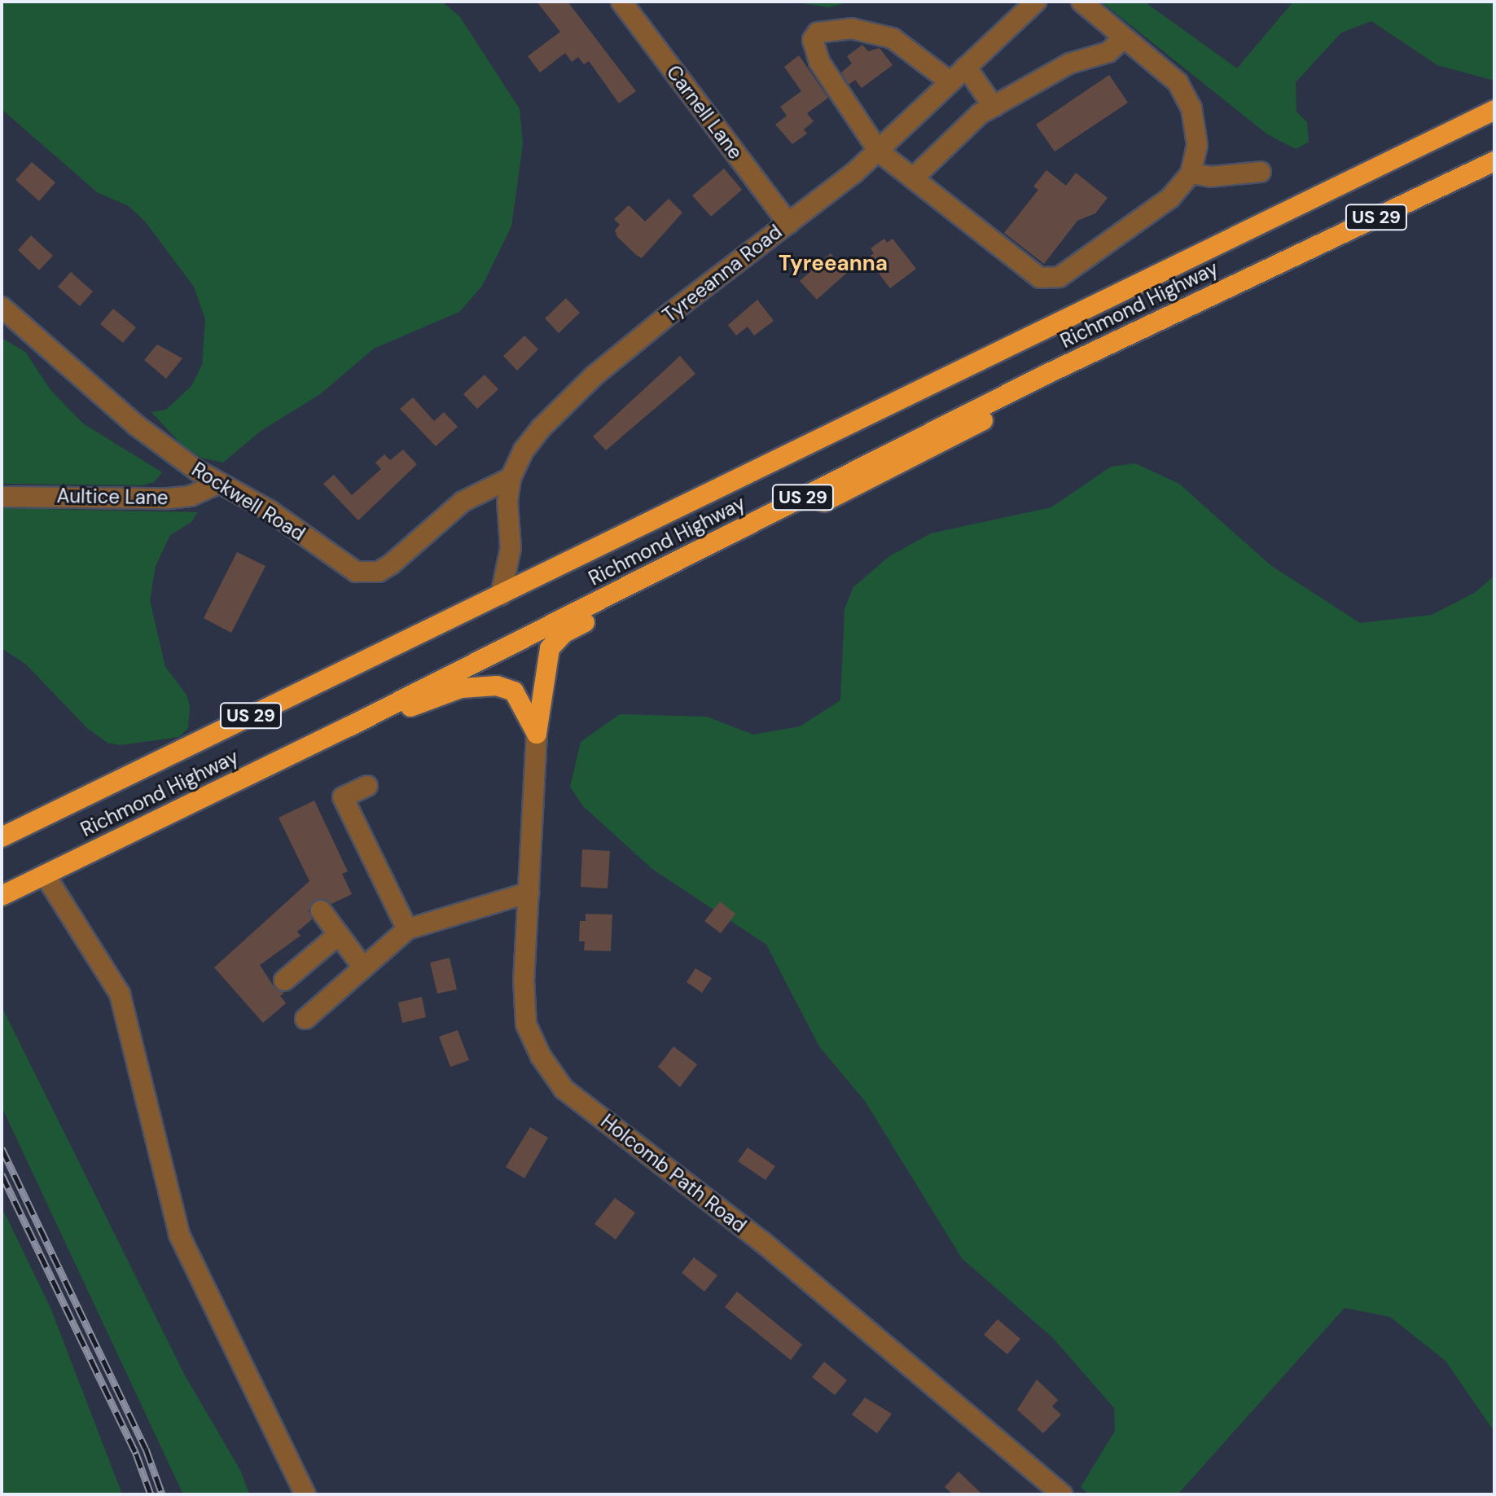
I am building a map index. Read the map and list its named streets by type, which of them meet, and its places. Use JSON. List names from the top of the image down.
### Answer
{
  "streets": {
    "highway": ["US 29", "Richmond Highway"],
    "street": [
      "Carnell Lane",
      "Tyreeanna Road",
      "Aultice Lane",
      "Rockwell Road",
      "Holcomb Path Road"
    ]
  },
  "crossings": [
    ["Carnell Lane", "Tyreeanna Road"],
    ["Tyreeanna Road", "Richmond Highway"],
    ["Tyreeanna Road", "Rockwell Road"],
    ["Aultice Lane", "Rockwell Road"]
  ],
  "districts": ["Tyreeanna"]
}
